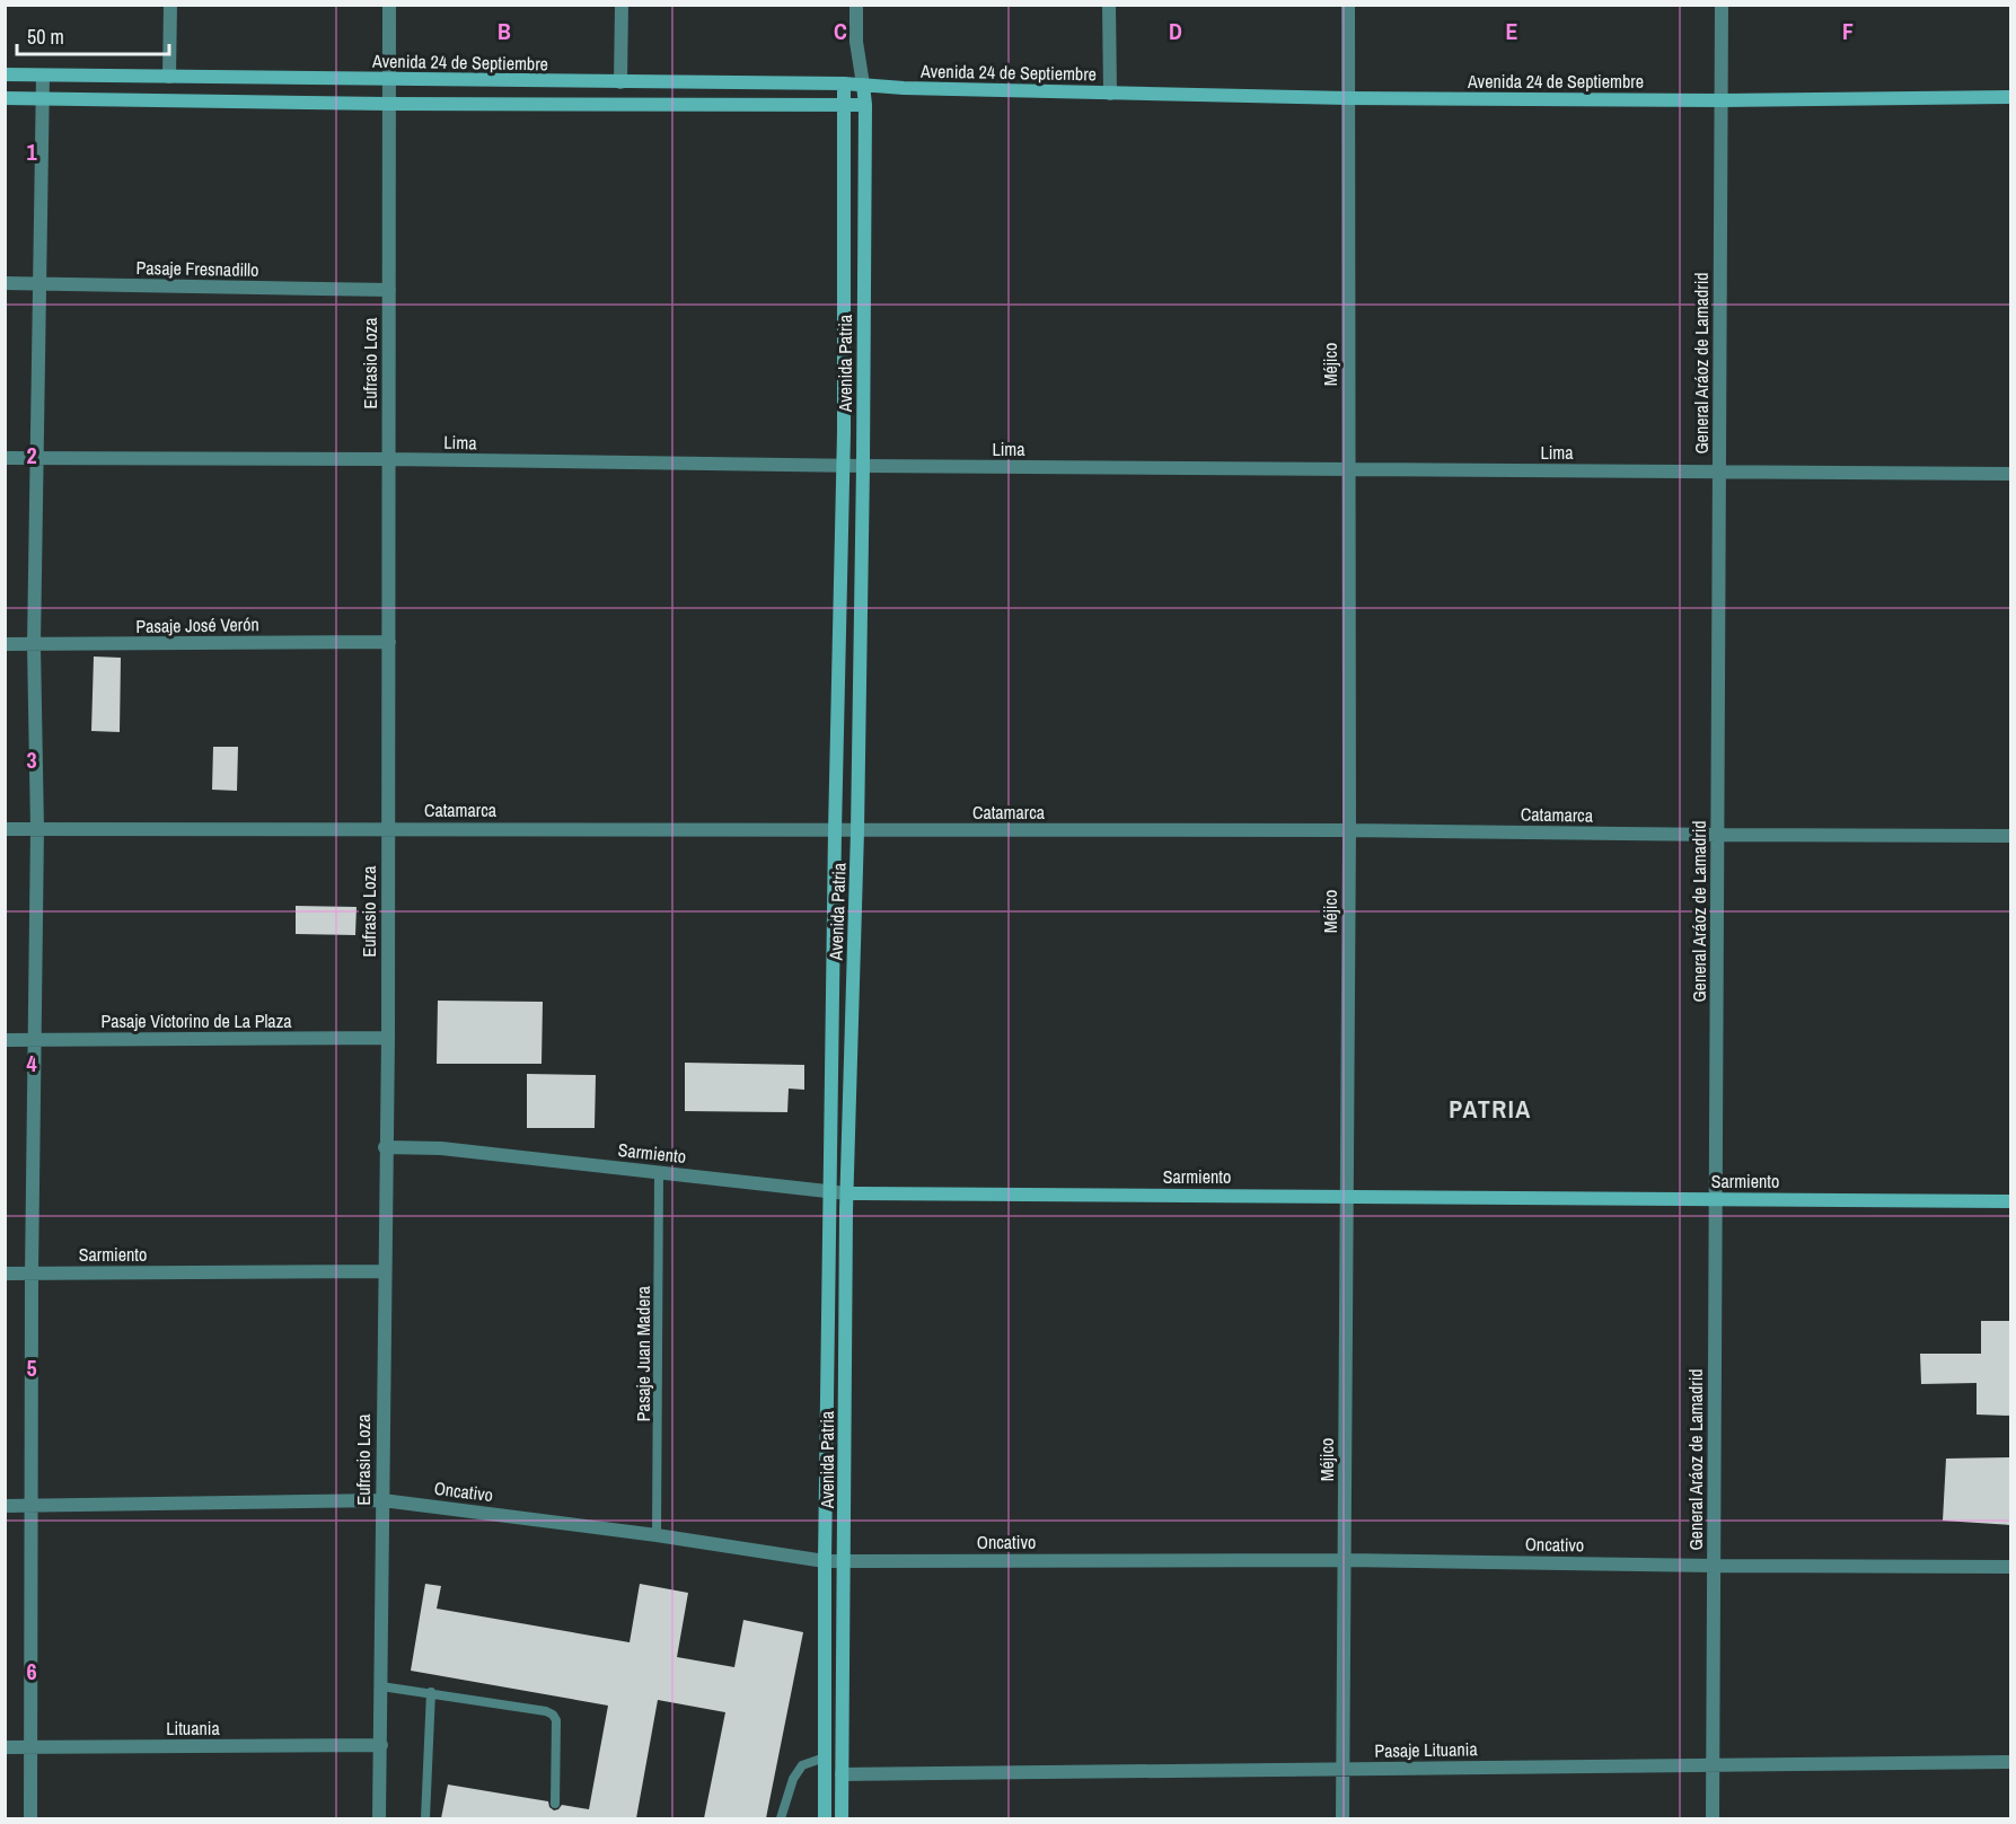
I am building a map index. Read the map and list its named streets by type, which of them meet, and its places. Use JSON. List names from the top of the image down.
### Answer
{
  "streets": {
    "main road": ["Avenida 24 de Septiembre", "Avenida Patria", "Sarmiento"],
    "street": [
      "Pasaje Fresnadillo",
      "Eufrasio Loza",
      "General Aráoz de Lamadrid",
      "Méjico",
      "Lima",
      "Pasaje José Verón",
      "Catamarca",
      "Pasaje Victorino de La Plaza",
      "Oncativo",
      "Lituania",
      "Pasaje Lituania"
    ],
    "lane": ["Pasaje Juan Madera"]
  },
  "crossings": [
    ["Avenida 24 de Septiembre", "Eufrasio Loza"],
    ["Avenida 24 de Septiembre", "Avenida Patria"],
    ["Avenida 24 de Septiembre", "General Aráoz de Lamadrid"],
    ["Avenida 24 de Septiembre", "Méjico"],
    ["Pasaje Fresnadillo", "Eufrasio Loza"],
    ["Eufrasio Loza", "Lima"],
    ["Eufrasio Loza", "Pasaje José Verón"],
    ["Eufrasio Loza", "Catamarca"],
    ["Eufrasio Loza", "Pasaje Victorino de La Plaza"],
    ["Eufrasio Loza", "Sarmiento"],
    ["Eufrasio Loza", "Oncativo"],
    ["Eufrasio Loza", "Lituania"],
    ["Avenida Patria", "Lima"],
    ["Avenida Patria", "Catamarca"],
    ["Avenida Patria", "Sarmiento"],
    ["Avenida Patria", "Oncativo"],
    ["Avenida Patria", "Pasaje Lituania"],
    ["General Aráoz de Lamadrid", "Lima"],
    ["General Aráoz de Lamadrid", "Catamarca"],
    ["General Aráoz de Lamadrid", "Sarmiento"],
    ["General Aráoz de Lamadrid", "Oncativo"],
    ["General Aráoz de Lamadrid", "Pasaje Lituania"],
    ["Méjico", "Lima"],
    ["Méjico", "Catamarca"],
    ["Méjico", "Sarmiento"],
    ["Méjico", "Oncativo"],
    ["Méjico", "Pasaje Lituania"],
    ["Sarmiento", "Pasaje Juan Madera"],
    ["Pasaje Juan Madera", "Oncativo"]
  ],
  "districts": ["PATRIA"],
  "scale_bar": "50 m",
  "grid": {
    "columns": [
      "B",
      "C",
      "D",
      "E",
      "F"
    ],
    "rows": [
      "1",
      "2",
      "3",
      "4",
      "5",
      "6"
    ]
  }
}
